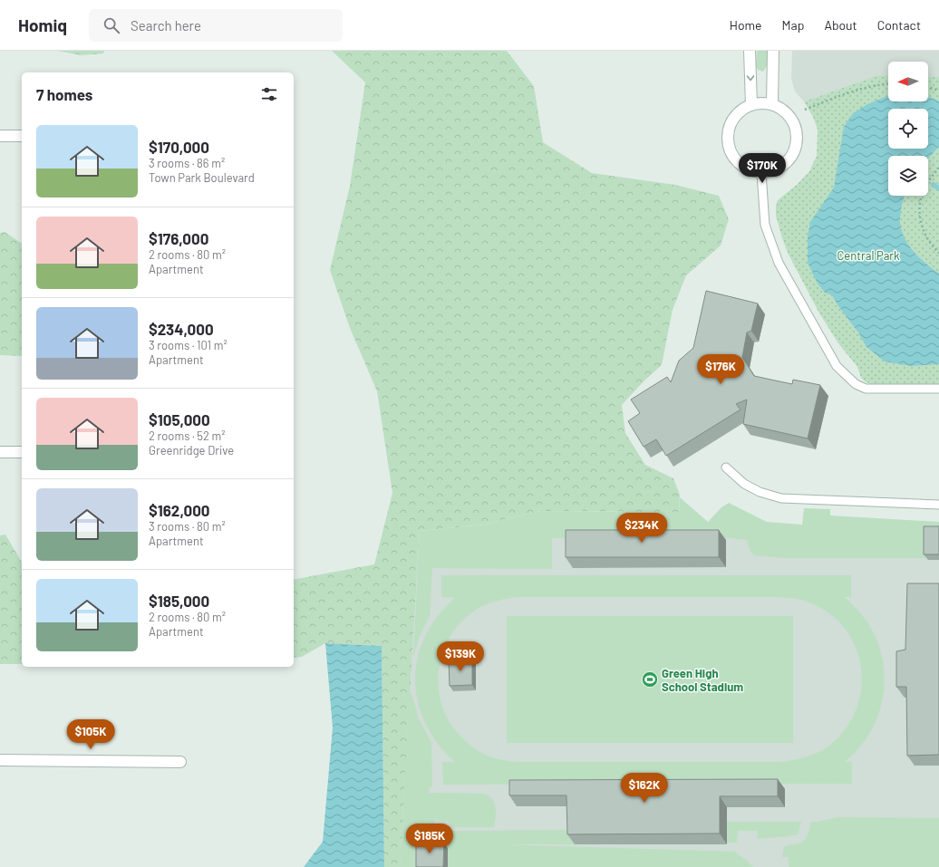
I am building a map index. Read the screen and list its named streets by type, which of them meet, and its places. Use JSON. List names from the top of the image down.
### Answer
{
  "parks": ["Central Park"],
  "places": {
    "sports": ["Green High School Stadium"]
  },
  "north": "left",
  "page": {
    "header": "Homiq",
    "search": "Search here",
    "nav": [
      "Home",
      "Map",
      "About",
      "Contact"
    ],
    "heading": "7 homes",
    "list": [
      {
        "name": "$170,000",
        "note": "3 rooms · 86 m² · Town Park Boulevard"
      },
      {
        "name": "$176,000",
        "note": "2 rooms · 80 m² · Apartment"
      },
      {
        "name": "$234,000",
        "note": "3 rooms · 101 m² · Apartment"
      },
      {
        "name": "$105,000",
        "note": "2 rooms · 52 m² · Greenridge Drive"
      },
      {
        "name": "$162,000",
        "note": "3 rooms · 80 m² · Apartment"
      },
      {
        "name": "$185,000",
        "note": "2 rooms · 80 m² · Apartment"
      }
    ],
    "price": [
      "$170K",
      "$176K",
      "$234K",
      "$139K",
      "$105K",
      "$162K",
      "$185K"
    ]
  }
}
